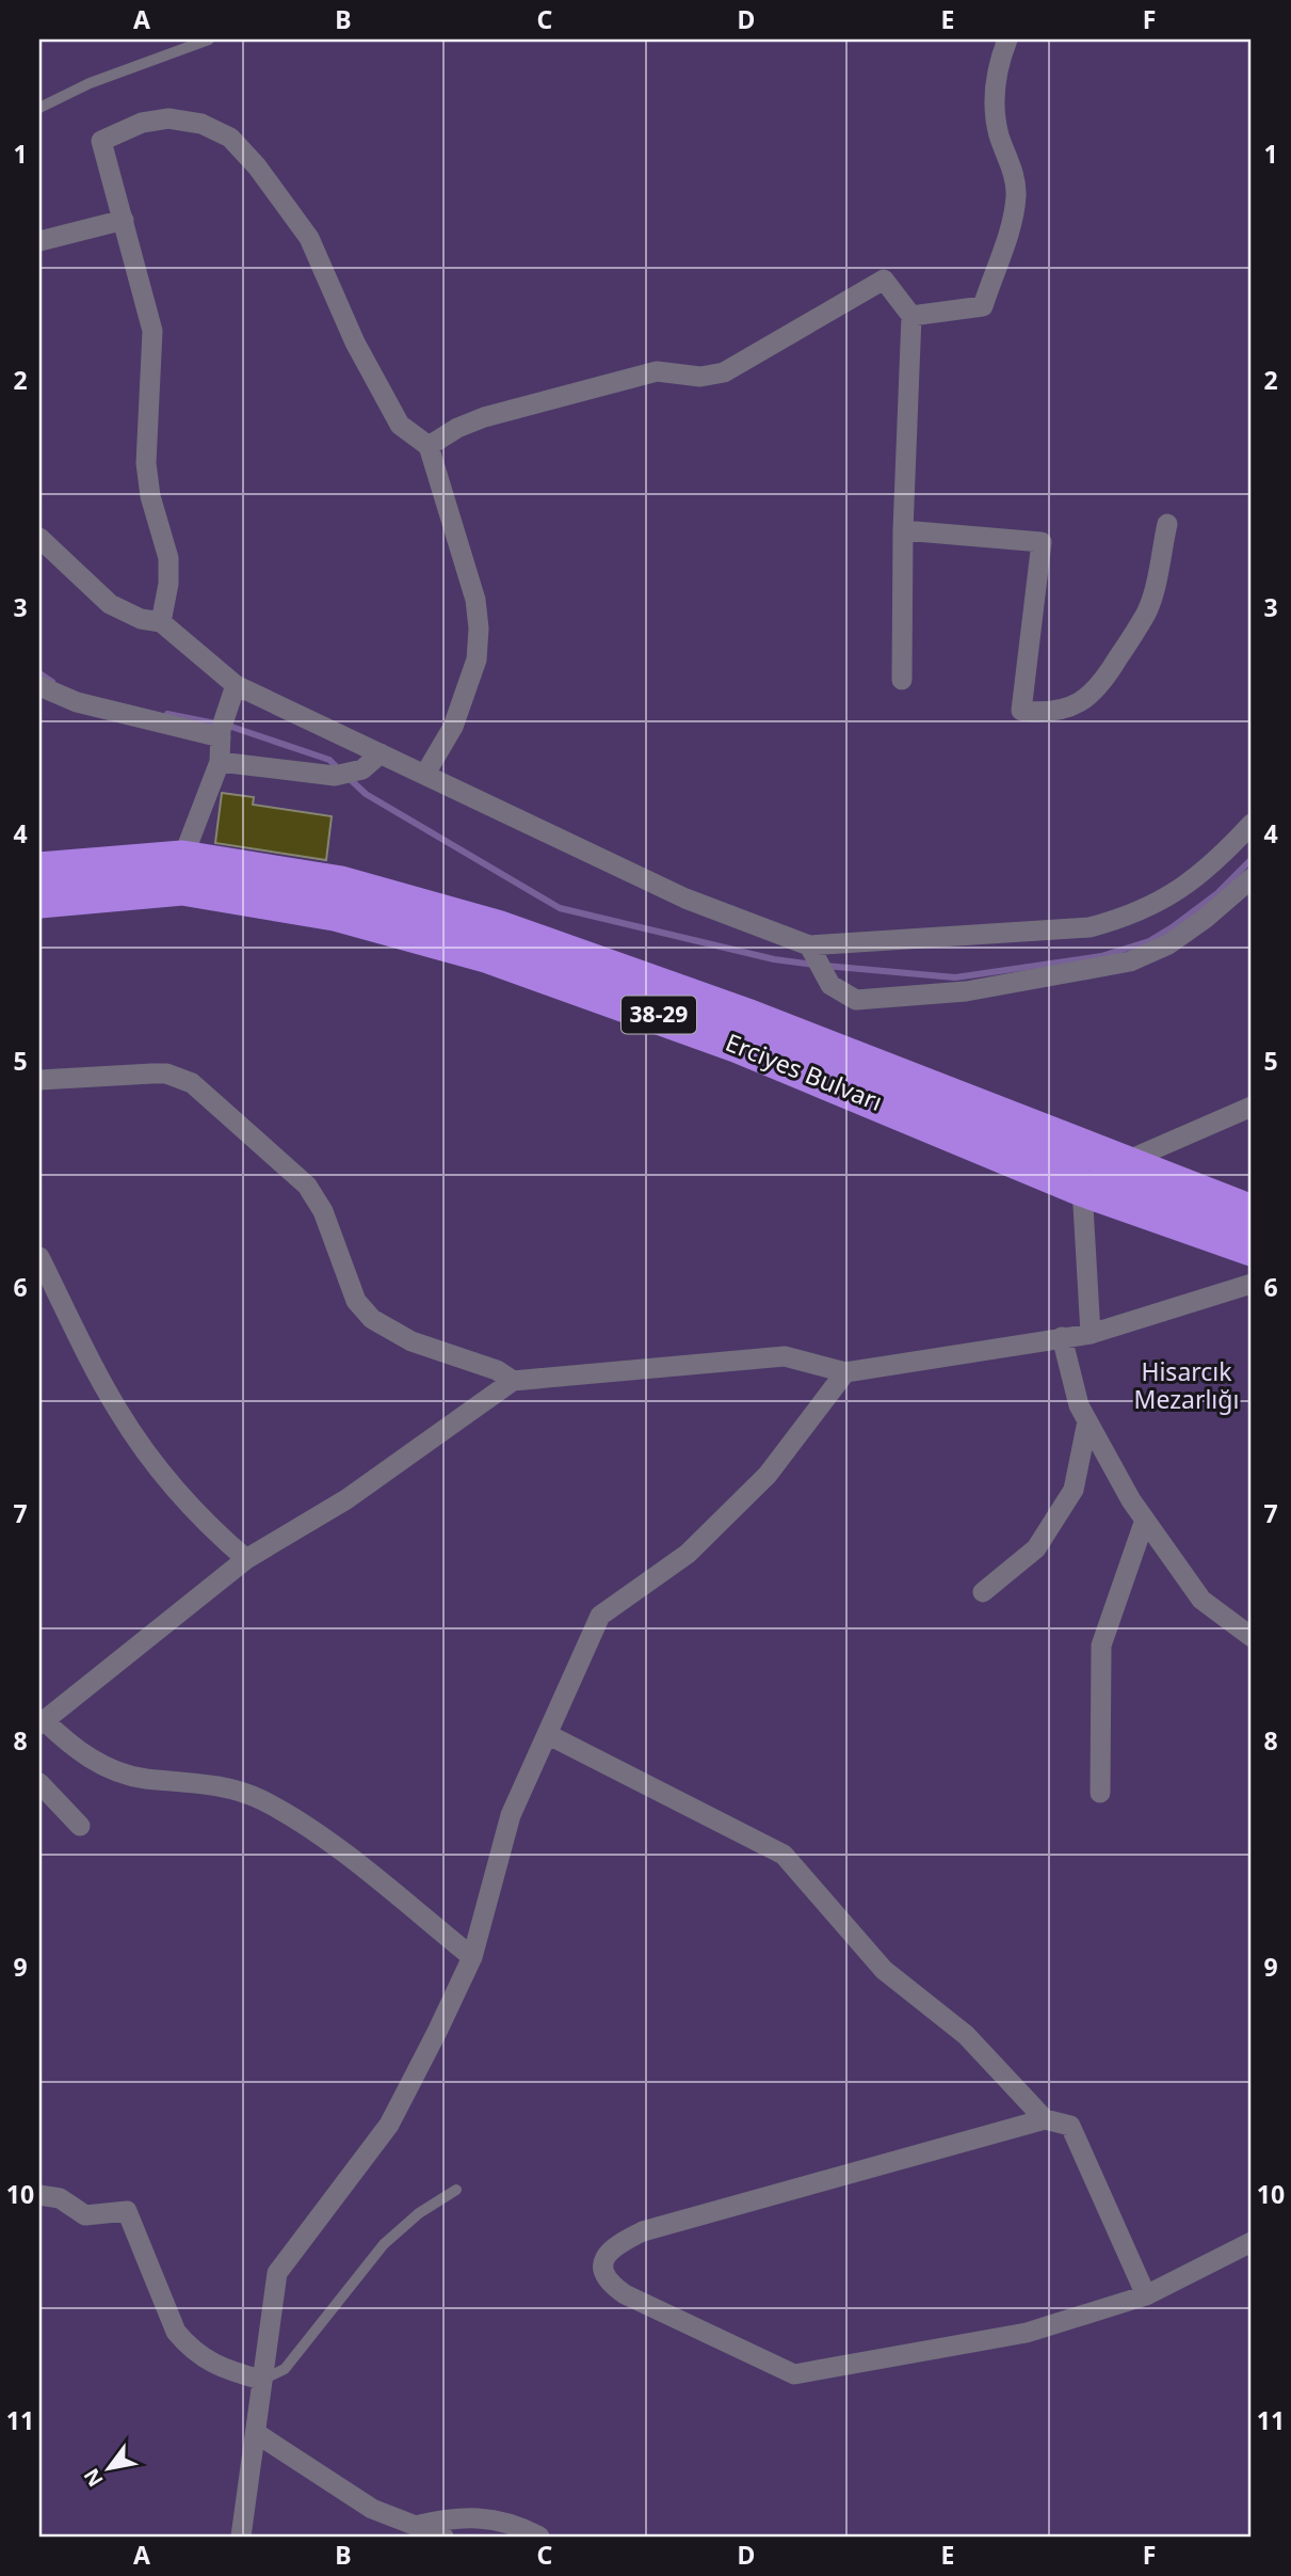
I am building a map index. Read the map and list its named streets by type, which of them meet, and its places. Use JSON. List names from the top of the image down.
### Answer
{
  "streets": {
    "highway": ["38-29", "Erciyes Bulvarı"]
  },
  "parks": ["Hisarcık Mezarlığı"],
  "north": "bottom left",
  "grid": {
    "columns": [
      "A",
      "B",
      "C",
      "D",
      "E",
      "F"
    ],
    "rows": [
      "1",
      "2",
      "3",
      "4",
      "5",
      "6",
      "7",
      "8",
      "9",
      "10",
      "11"
    ]
  }
}
